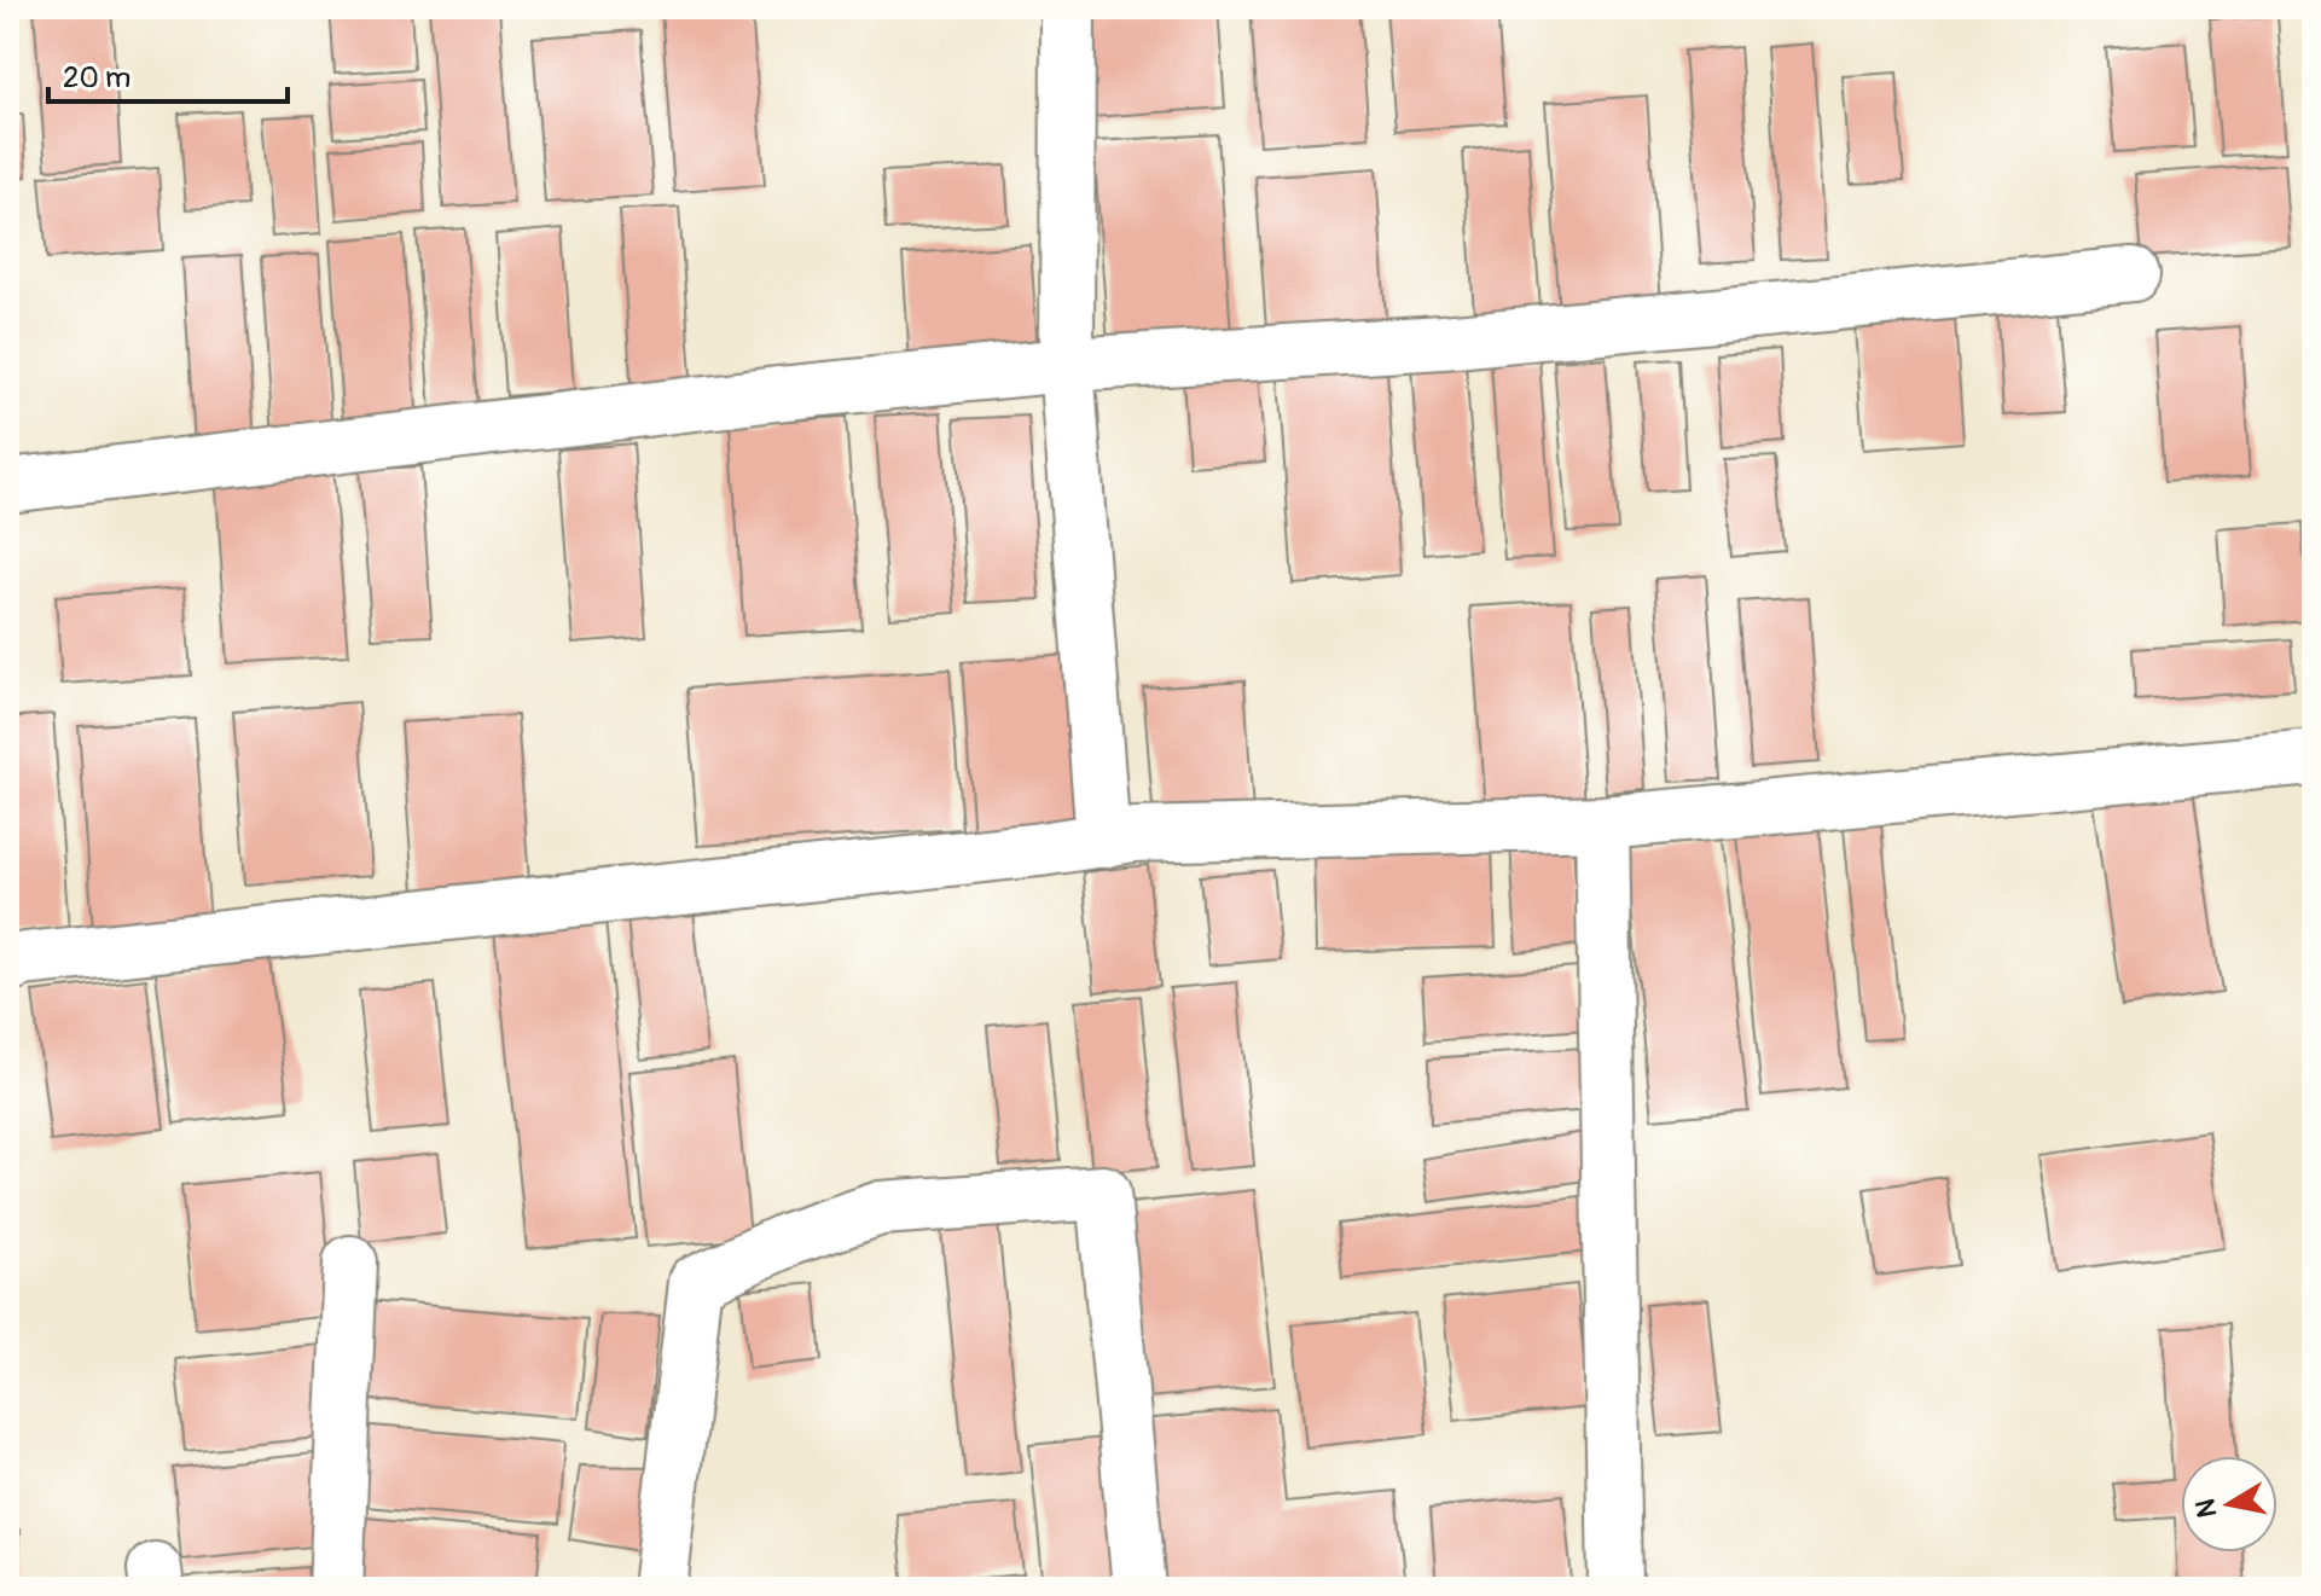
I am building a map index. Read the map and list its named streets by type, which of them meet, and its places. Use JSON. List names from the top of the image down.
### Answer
{
  "scale_bar": "20 m",
  "north": "left"
}
